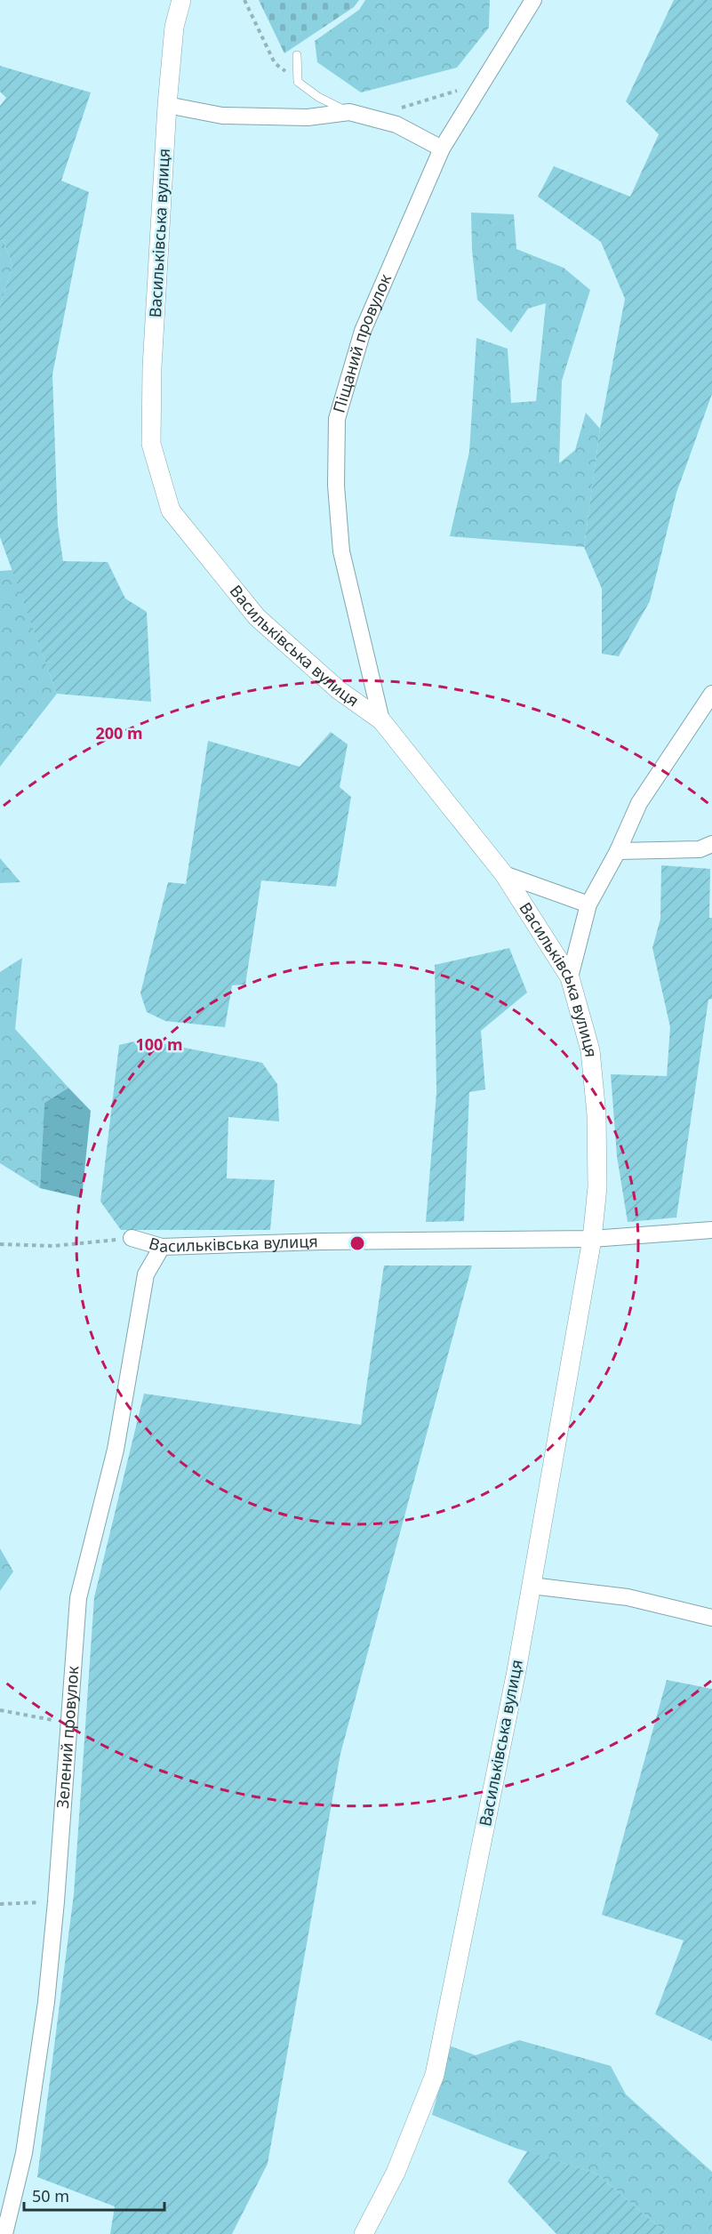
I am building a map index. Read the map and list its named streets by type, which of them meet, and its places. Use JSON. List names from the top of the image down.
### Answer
{
  "streets": {
    "street": ["Васильківська вулиця", "Піщаний провулок", "Зелений провулок"]
  },
  "crossings": [
    ["Васильківська вулиця", "Піщаний провулок"],
    ["Васильківська вулиця", "Зелений провулок"]
  ],
  "scale_bar": "50 m",
  "rings": ["200 m", "100 m"]
}
